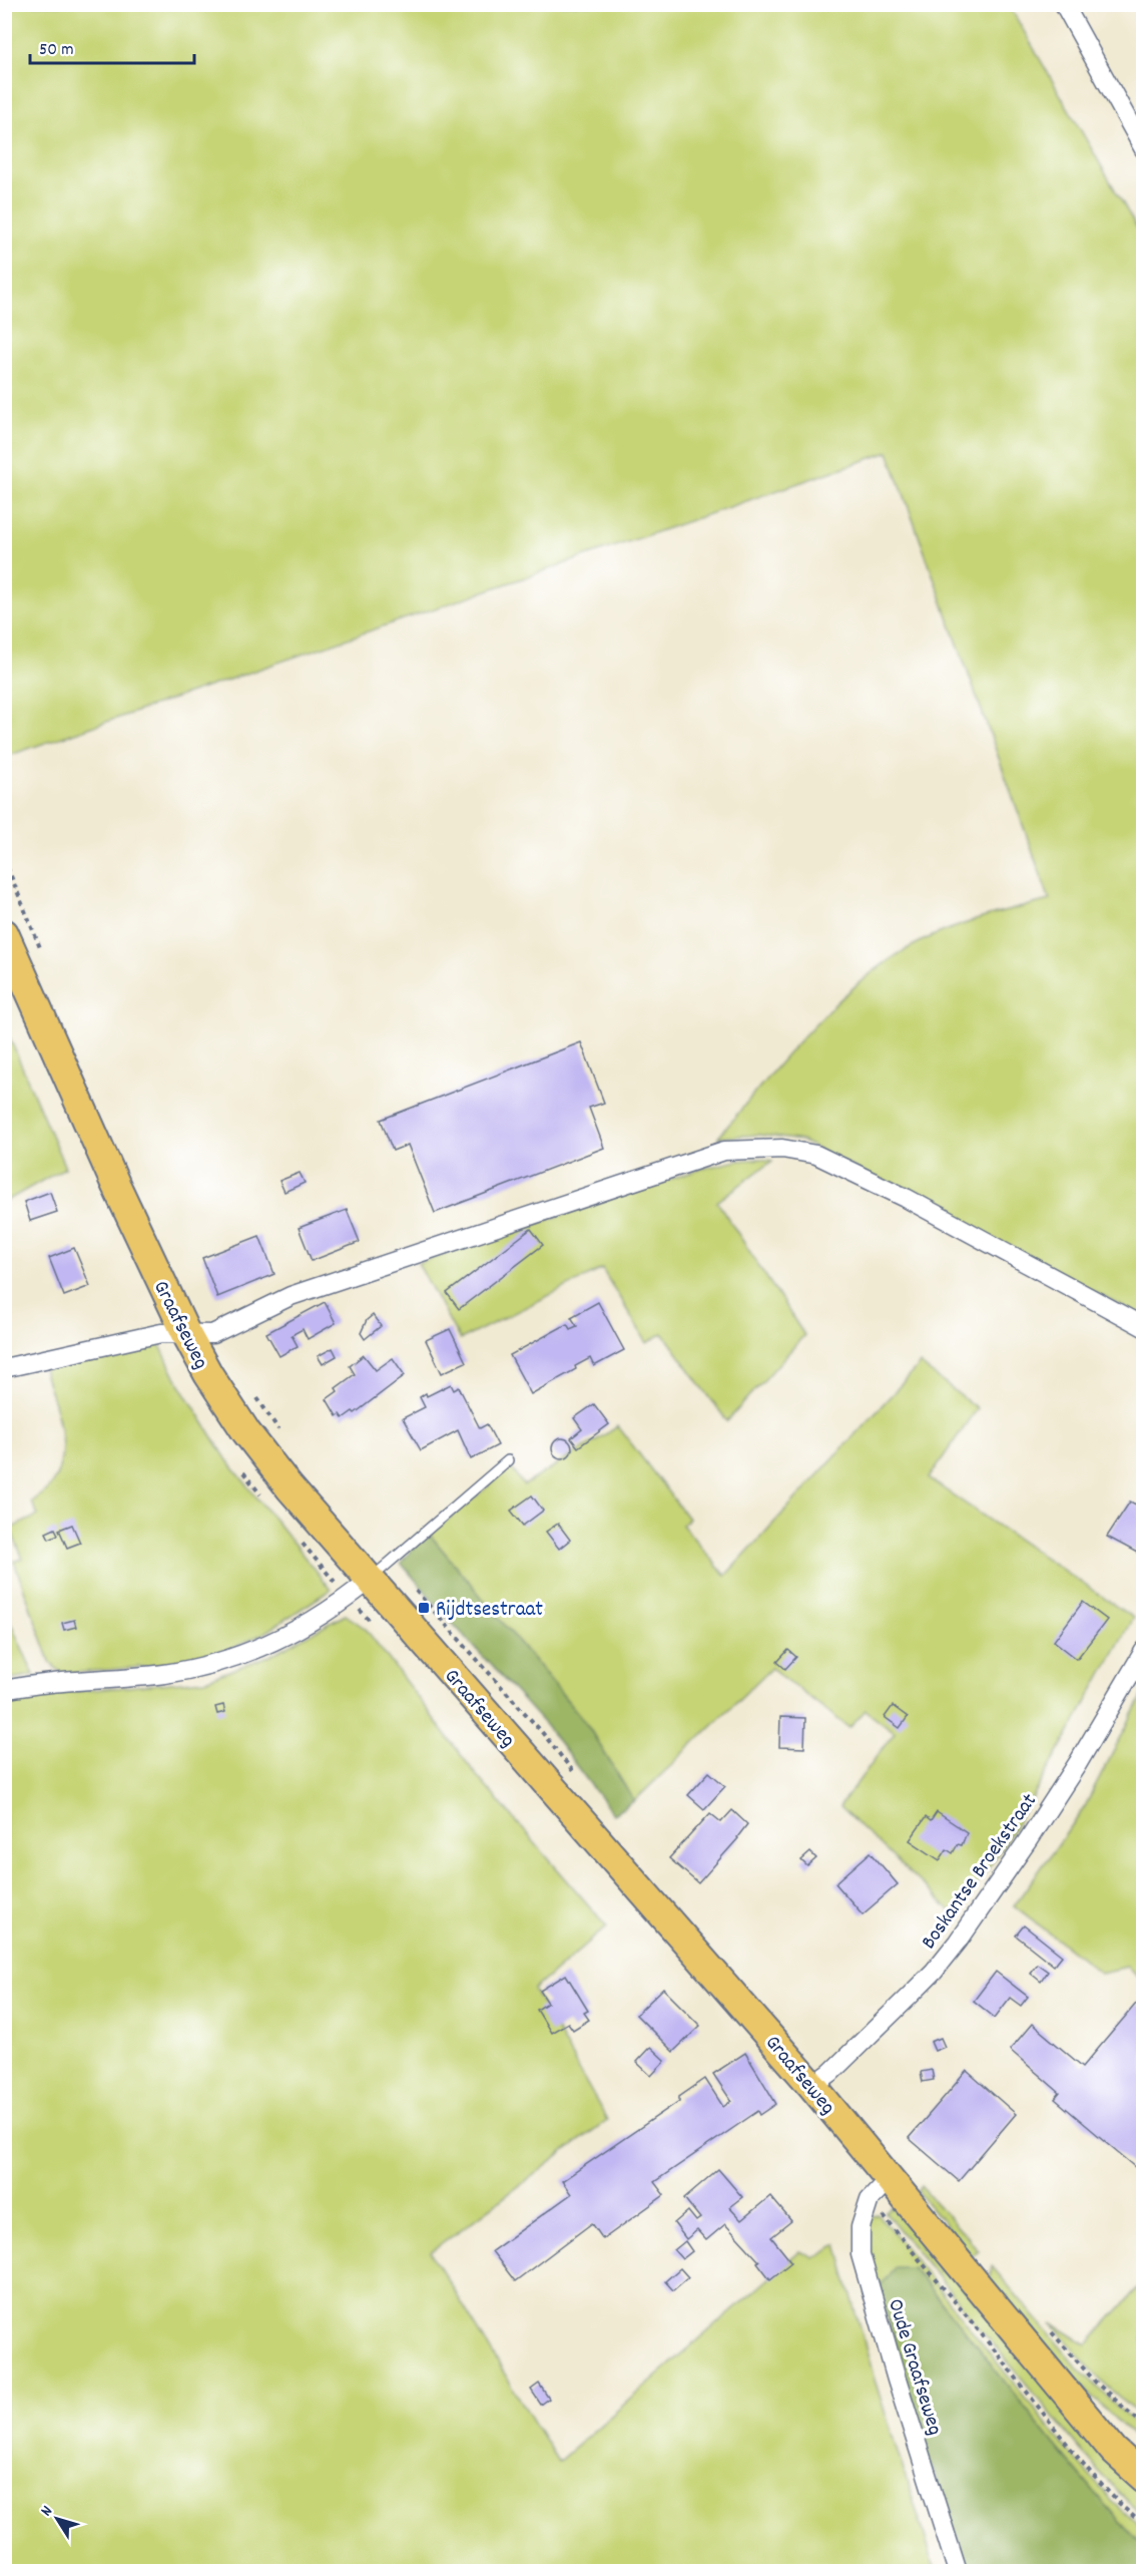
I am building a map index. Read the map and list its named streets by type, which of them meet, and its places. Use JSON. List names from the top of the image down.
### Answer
{
  "streets": {
    "main road": ["Graafseweg"],
    "street": ["Boskantse Broekstraat", "Oude Graafseweg"]
  },
  "crossings": [
    ["Graafseweg", "Boskantse Broekstraat"],
    ["Graafseweg", "Oude Graafseweg"]
  ],
  "places": {
    "transit": ["Rijdtsestraat"]
  },
  "scale_bar": "50 m",
  "north": "top left"
}
